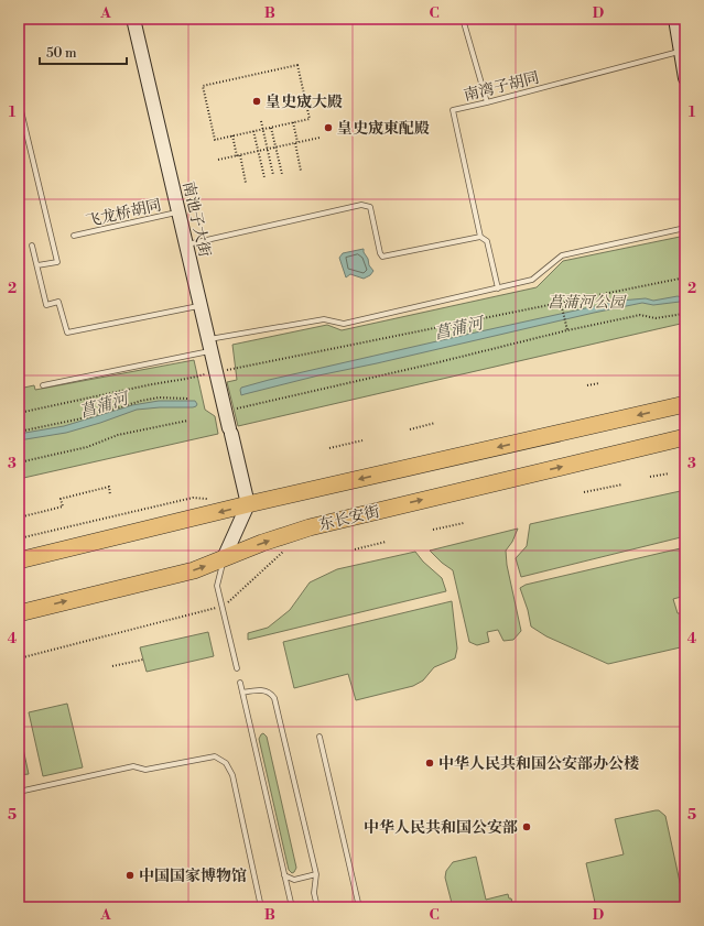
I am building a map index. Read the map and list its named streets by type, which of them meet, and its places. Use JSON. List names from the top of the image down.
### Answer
{
  "streets": {
    "highway": ["东长安街"],
    "street": ["南池子大街"],
    "lane": ["南湾子胡同", "飞龙桥胡同"]
  },
  "crossings": [
    ["飞龙桥胡同", "南池子大街"]
  ],
  "water": ["菖蒲河"],
  "parks": ["菖蒲河公园"],
  "places": [
    "皇史宬大殿",
    "皇史宬東配殿",
    "中华人民共和国公安部办公楼",
    "中华人民共和国公安部",
    "中国国家博物馆"
  ],
  "scale_bar": "50 m",
  "grid": {
    "columns": [
      "A",
      "B",
      "C",
      "D"
    ],
    "rows": [
      "1",
      "2",
      "3",
      "4",
      "5"
    ]
  }
}
